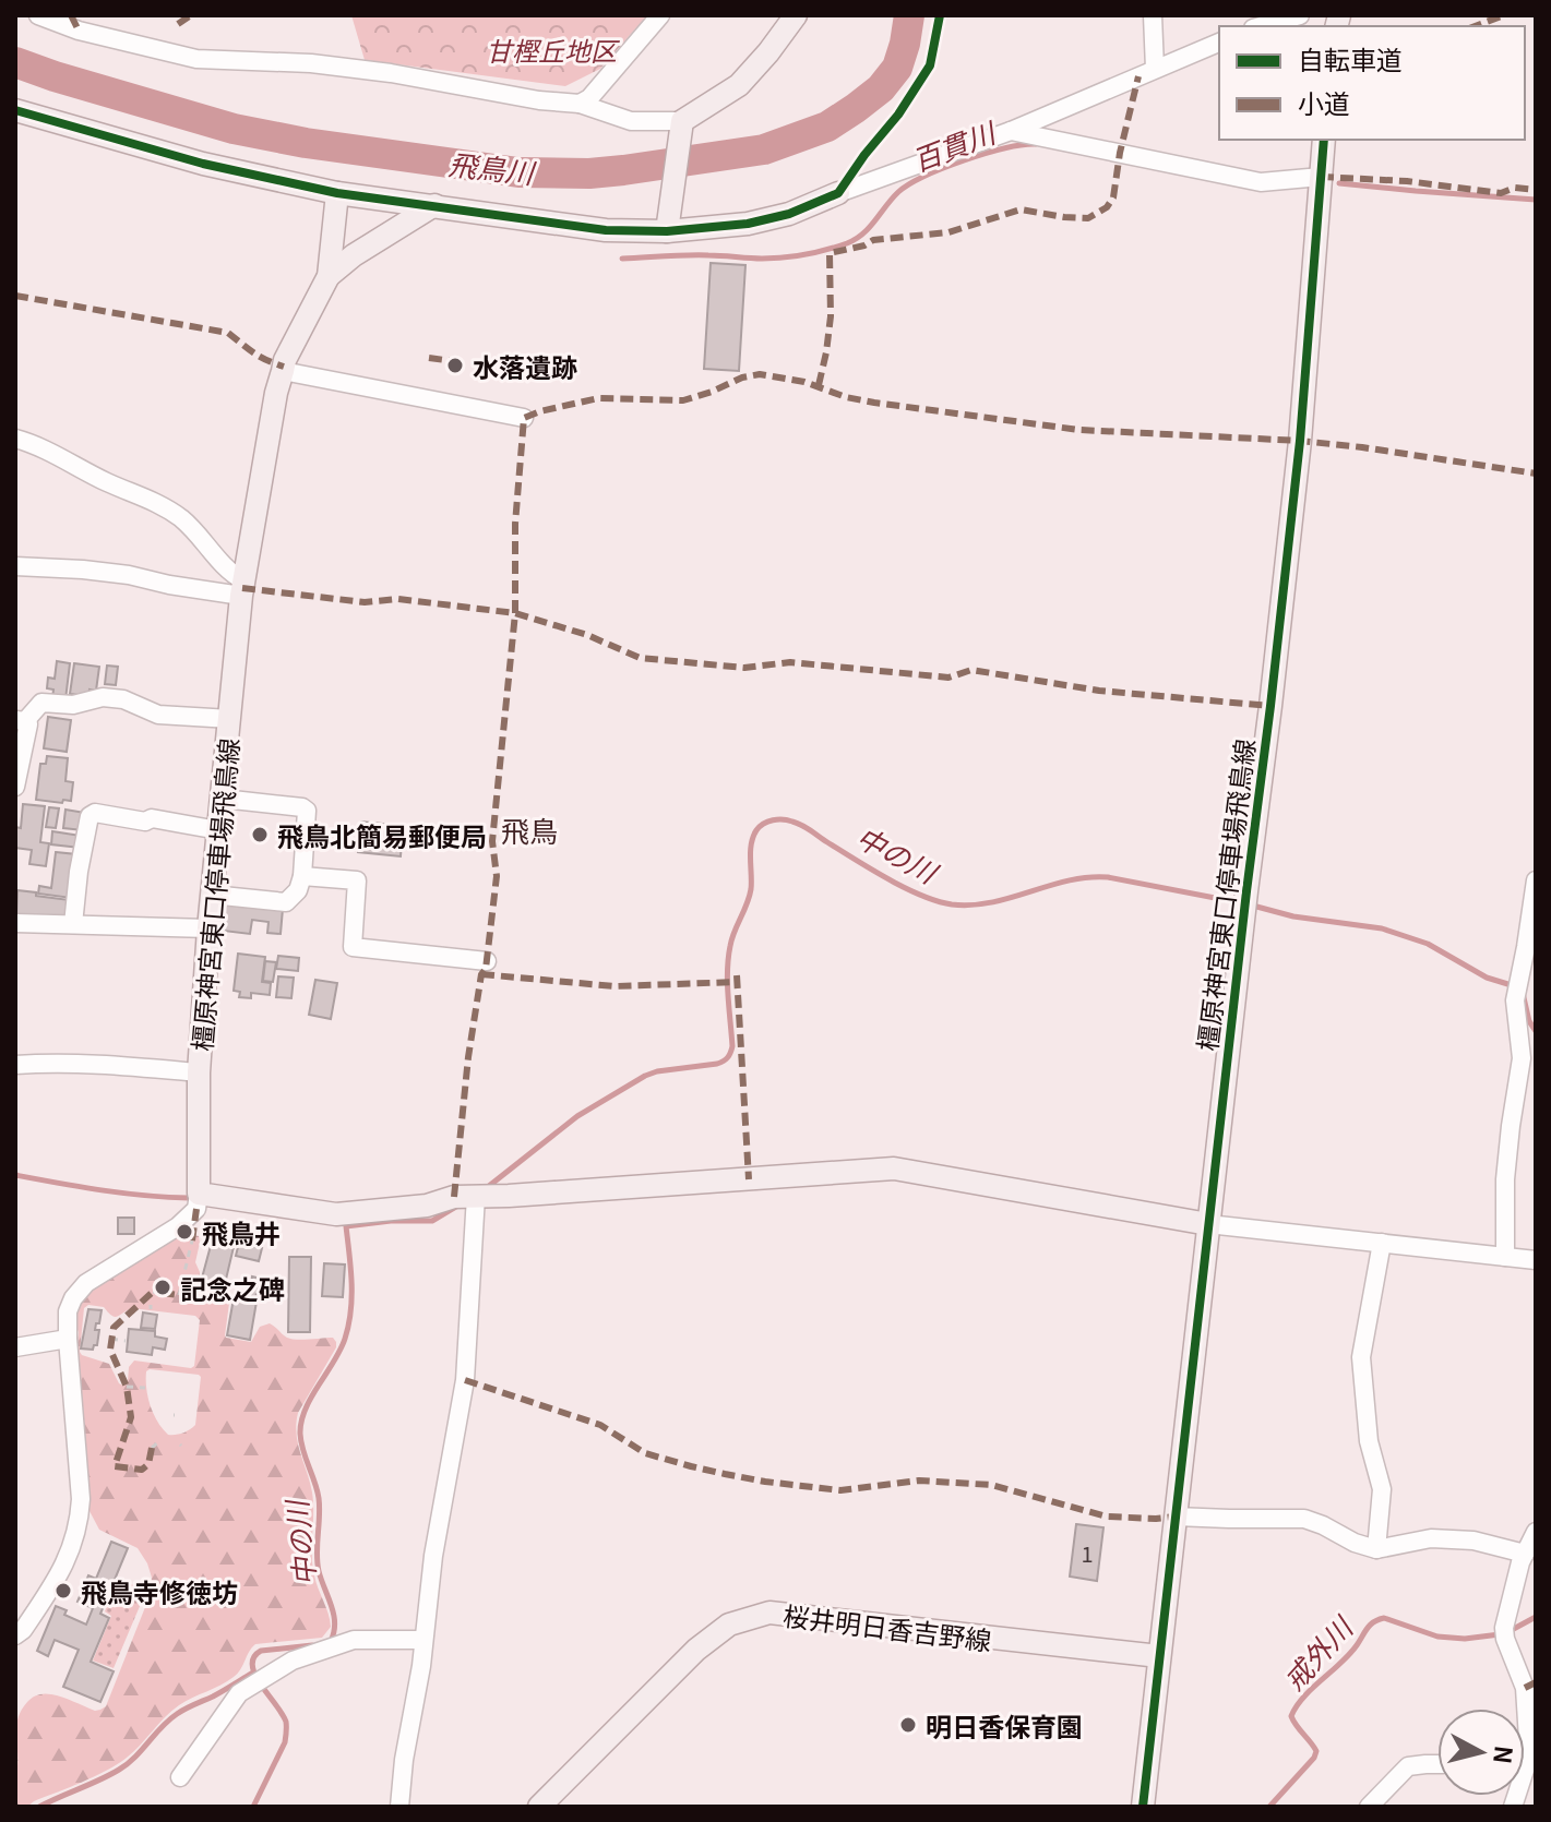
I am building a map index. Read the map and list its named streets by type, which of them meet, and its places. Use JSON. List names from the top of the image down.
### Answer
{
  "streets": {
    "main road": ["橿原神宮東口停車場飛鳥線", "桜井明日香吉野線"]
  },
  "crossings": [
    ["橿原神宮東口停車場飛鳥線", "桜井明日香吉野線"]
  ],
  "districts": ["飛鳥"],
  "water": [
    "百貫川",
    "飛鳥川",
    "中の川",
    "戒外川"
  ],
  "parks": ["甘樫丘地区"],
  "places": [
    "水落遺跡",
    "飛鳥北簡易郵便局",
    "飛鳥井",
    "記念之碑",
    "飛鳥寺修徳坊",
    "明日香保育園"
  ],
  "house_numbers": ["1"],
  "legend": ["自転車道", "小道"],
  "north": "right"
}
